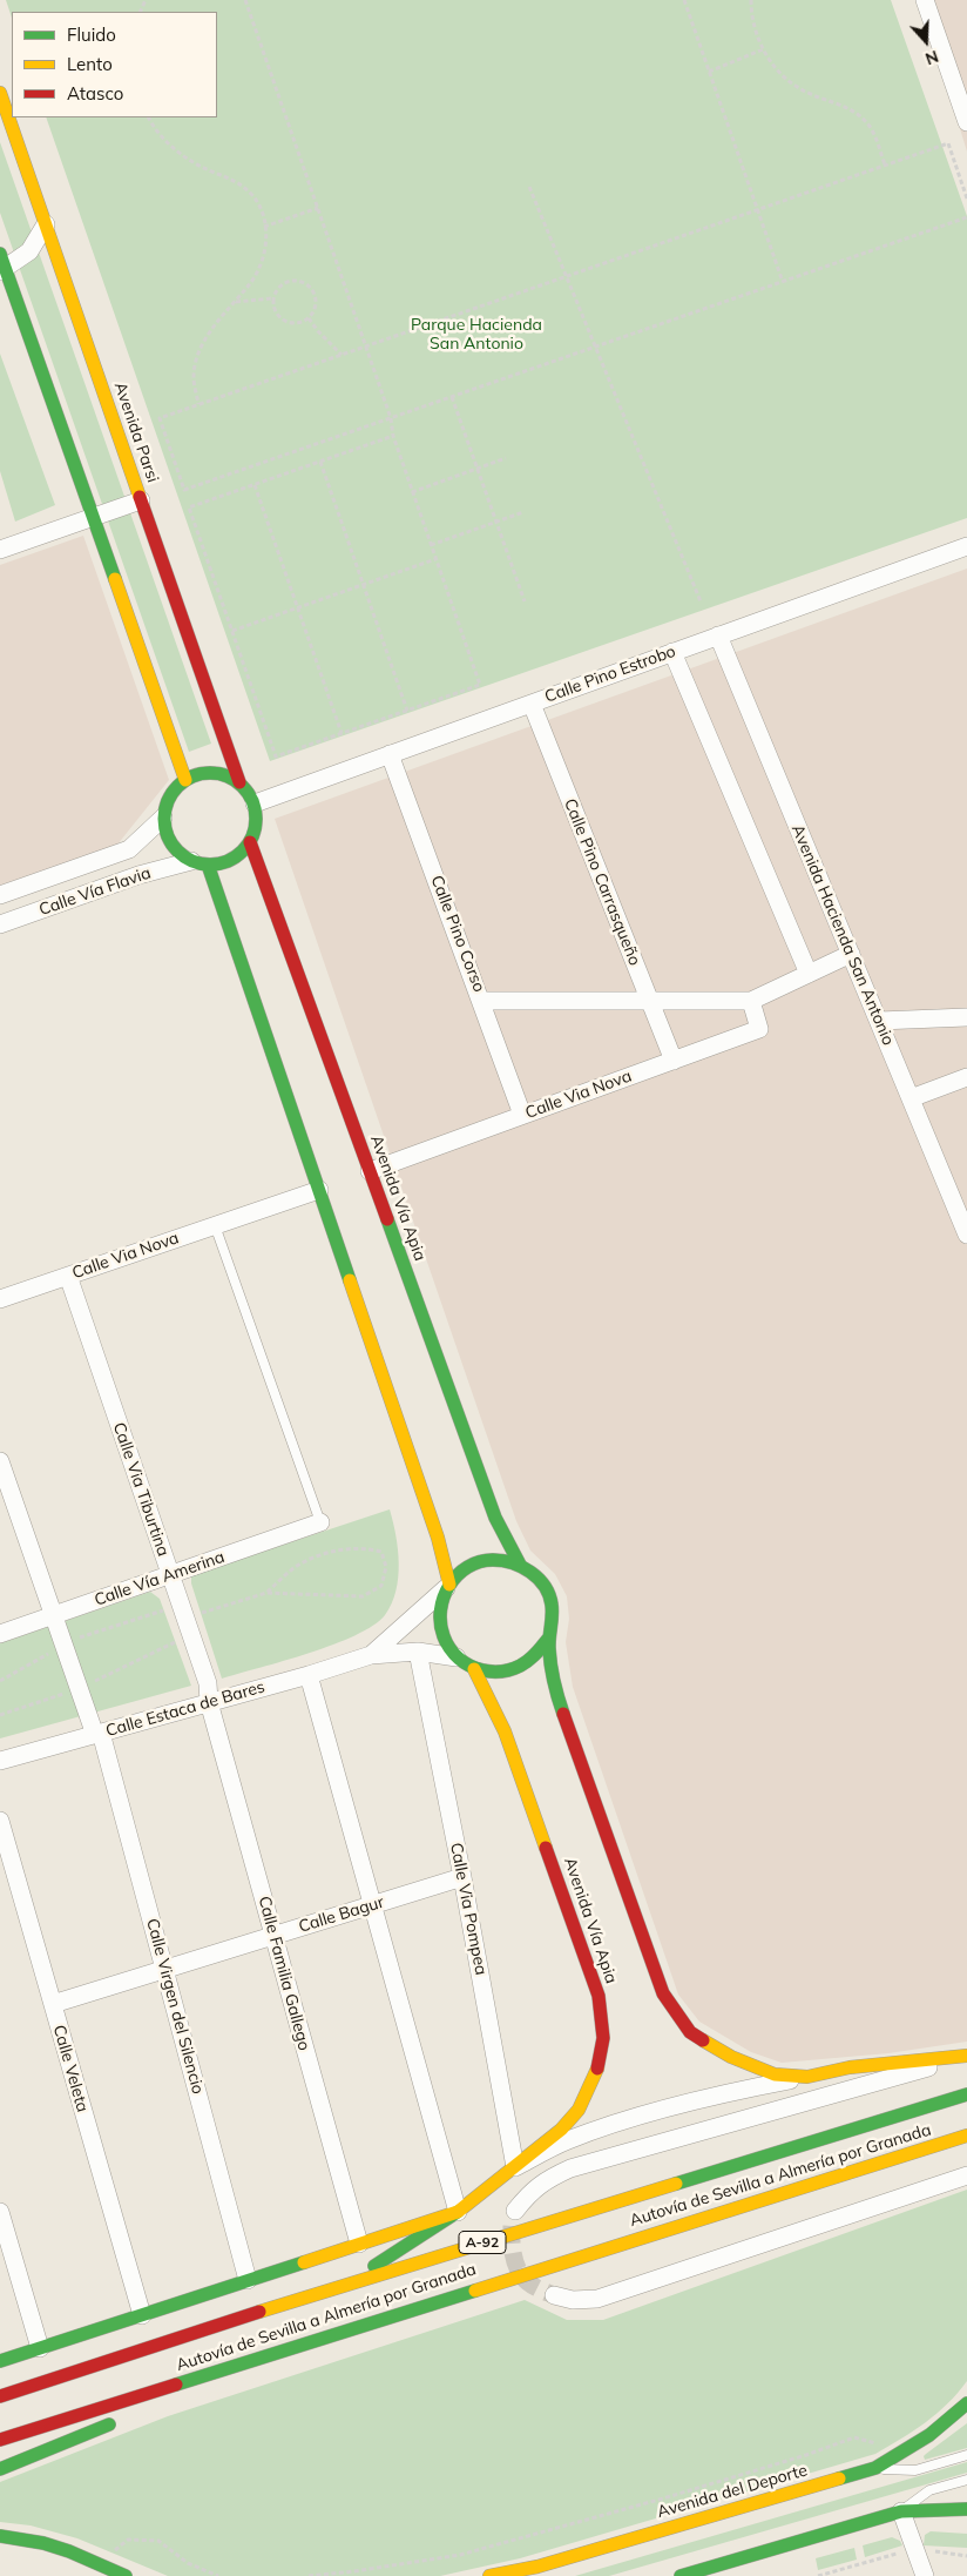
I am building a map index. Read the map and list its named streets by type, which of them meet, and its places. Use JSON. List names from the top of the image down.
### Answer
{
  "streets": {
    "main road": [
      "Avenida Parsi",
      "Avenida Vía Apia",
      "Autovía de Sevilla a Almería por Granada",
      "A-92",
      "Avenida del Deporte"
    ],
    "street": [
      "Calle Pino Estrobo",
      "Calle Pino Carrasqueño",
      "Calle Vía Flavia",
      "Calle Pino Corso",
      "Avenida Hacienda San Antonio",
      "Calle Via Nova",
      "Calle Via Tiburtina",
      "Calle Vía Amerina",
      "Calle Estaca de Bares",
      "Calle Via Pompea",
      "Calle Bagur",
      "Calle Familia Gallego",
      "Calle Virgen del Silencio",
      "Calle Veleta"
    ]
  },
  "crossings": [
    ["Avenida Parsi", "Calle Pino Estrobo"],
    ["Avenida Parsi", "Calle Vía Flavia"],
    ["Avenida Parsi", "Avenida Vía Apia"],
    ["Calle Pino Estrobo", "Calle Pino Carrasqueño"],
    ["Calle Pino Estrobo", "Calle Vía Flavia"],
    ["Calle Pino Estrobo", "Calle Pino Corso"],
    ["Calle Pino Estrobo", "Avenida Hacienda San Antonio"],
    ["Calle Pino Estrobo", "Avenida Vía Apia"],
    ["Calle Pino Carrasqueño", "Calle Via Nova"],
    ["Calle Vía Flavia", "Avenida Vía Apia"],
    ["Calle Pino Corso", "Calle Via Nova"],
    ["Calle Via Nova", "Avenida Vía Apia"],
    ["Calle Via Nova", "Calle Via Tiburtina"],
    ["Avenida Vía Apia", "Calle Estaca de Bares"],
    ["Avenida Vía Apia", "Calle Via Pompea"],
    ["Avenida Vía Apia", "Autovía de Sevilla a Almería por Granada"],
    ["Calle Via Tiburtina", "Calle Vía Amerina"],
    ["Calle Via Tiburtina", "Calle Estaca de Bares"],
    ["Calle Via Tiburtina", "Calle Familia Gallego"],
    ["Calle Vía Amerina", "Calle Virgen del Silencio"],
    ["Calle Estaca de Bares", "Calle Via Pompea"],
    ["Calle Estaca de Bares", "Calle Familia Gallego"],
    ["Calle Estaca de Bares", "Calle Virgen del Silencio"],
    ["Calle Via Pompea", "Calle Bagur"],
    ["Calle Bagur", "Calle Familia Gallego"],
    ["Calle Bagur", "Calle Virgen del Silencio"],
    ["Calle Bagur", "Calle Veleta"]
  ],
  "parks": ["Parque Hacienda San Antonio"],
  "legend": ["Fluido", "Lento", "Atasco"],
  "north": "bottom"
}
